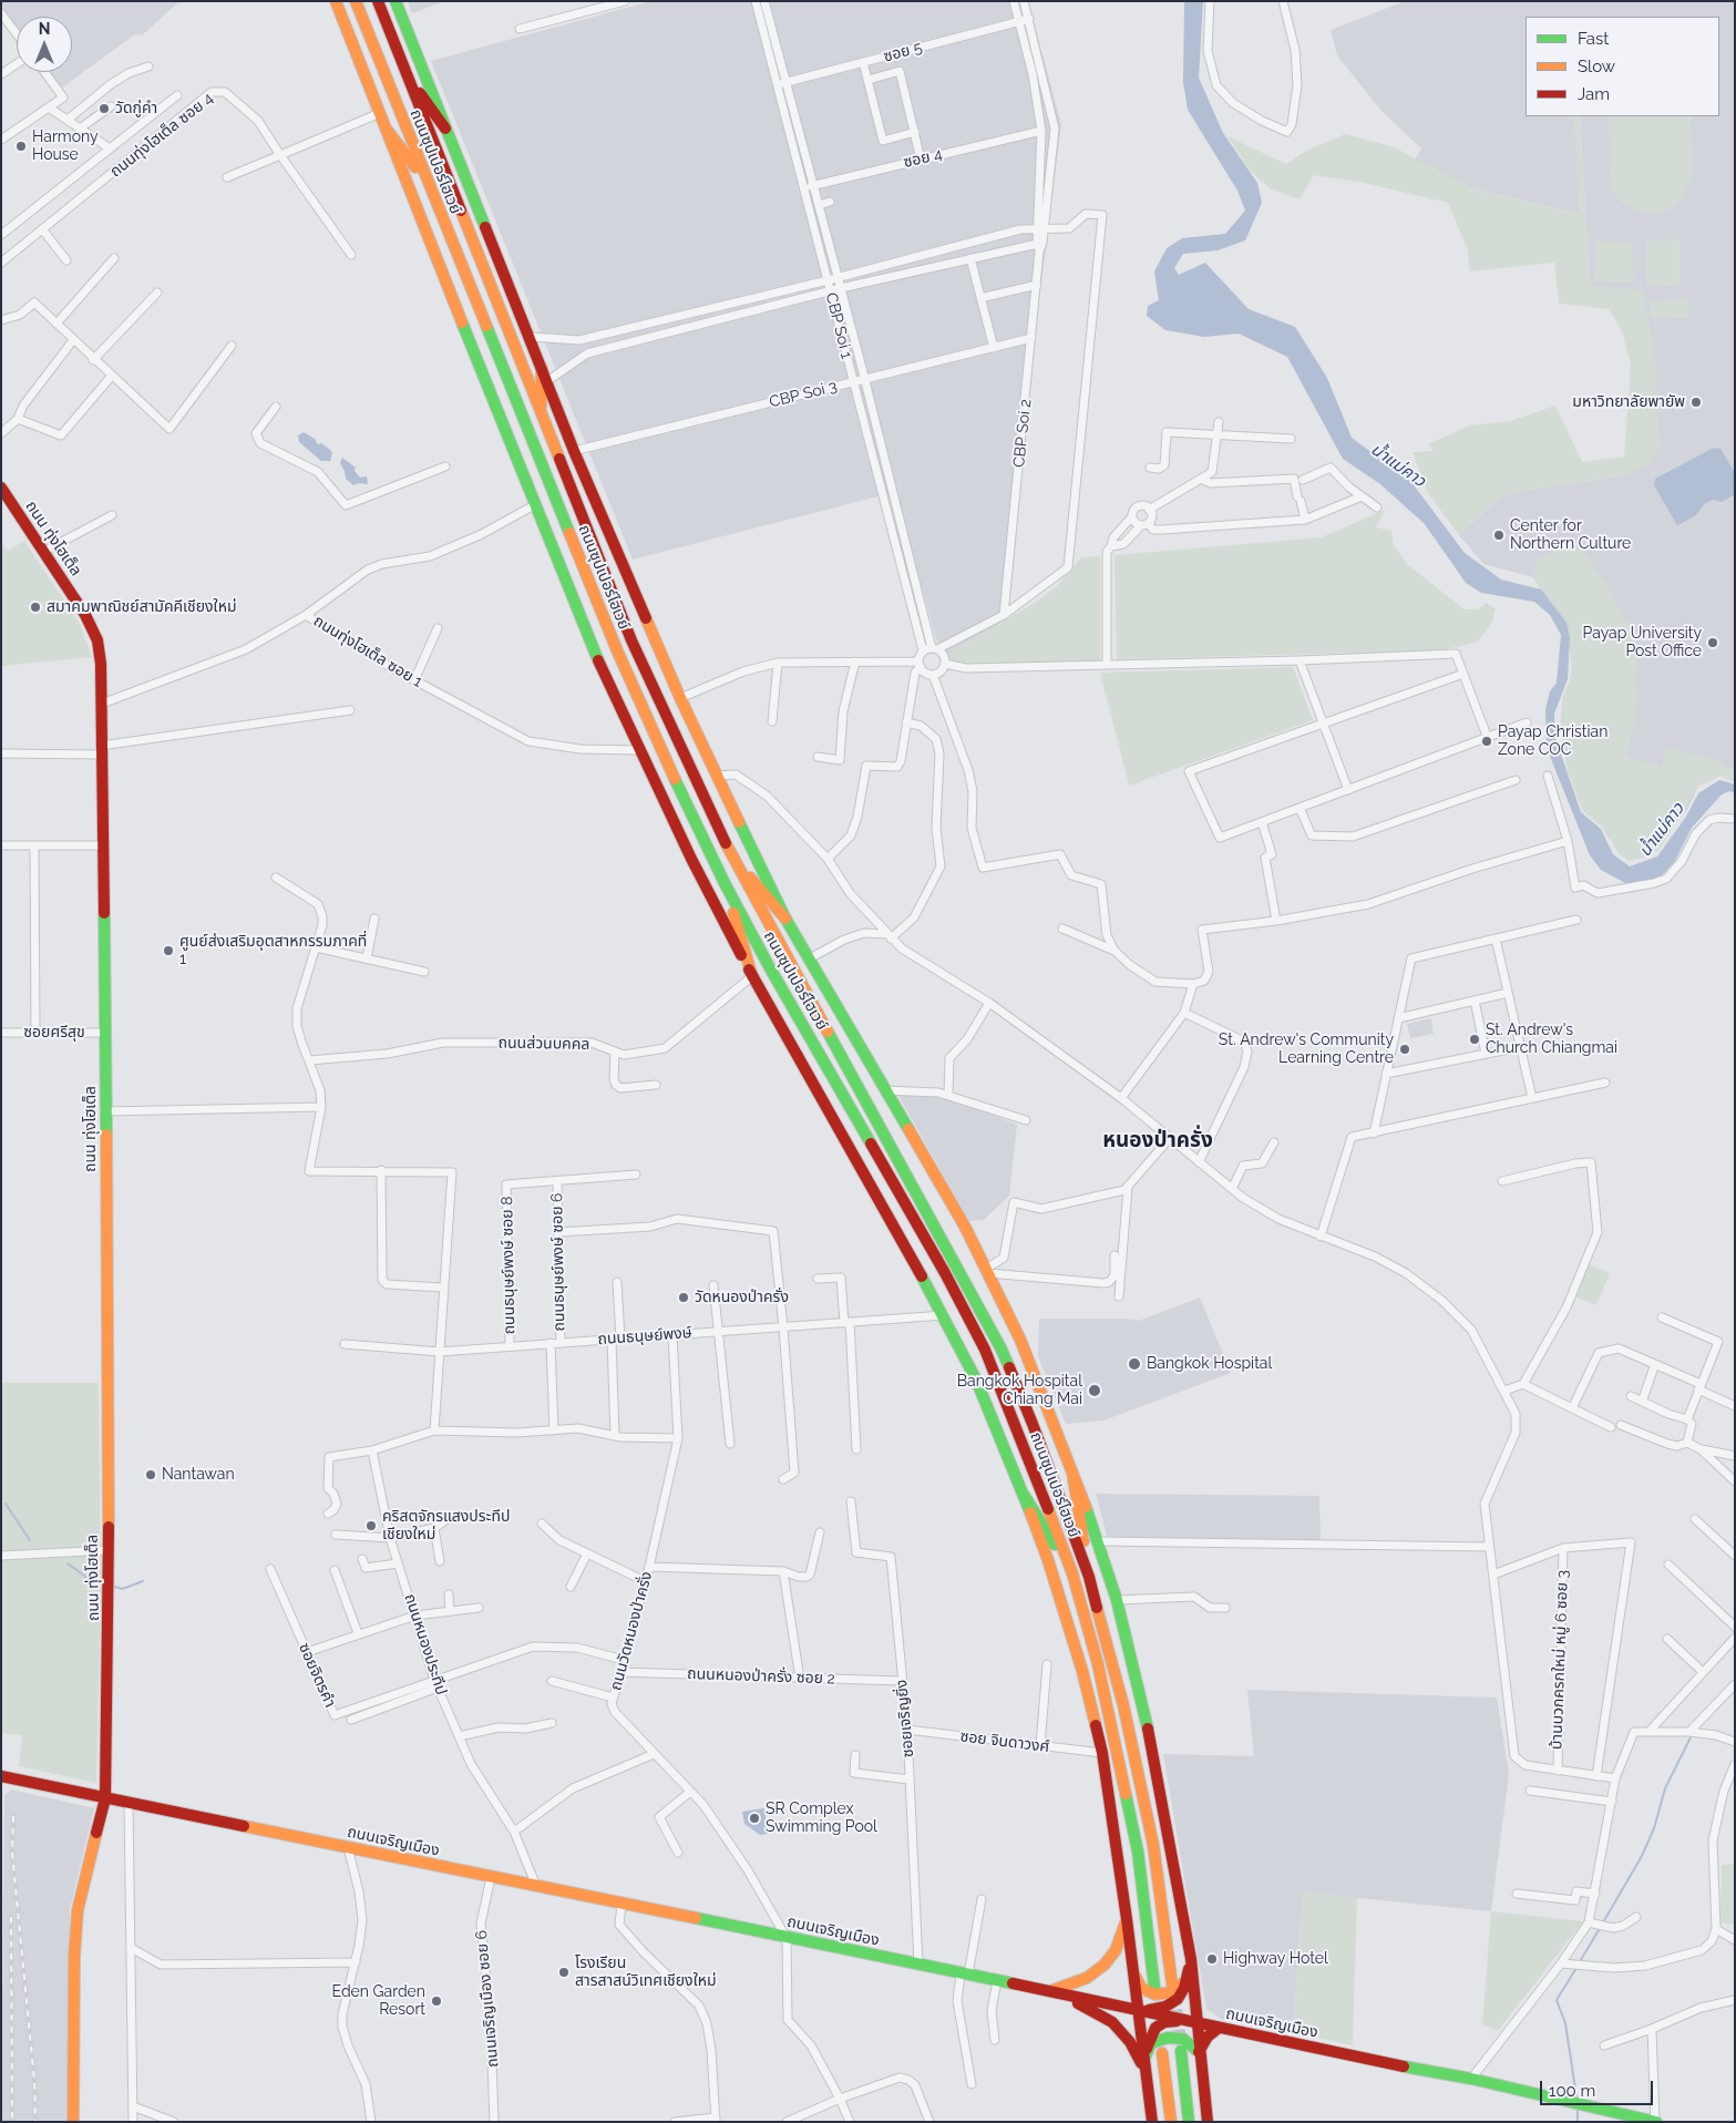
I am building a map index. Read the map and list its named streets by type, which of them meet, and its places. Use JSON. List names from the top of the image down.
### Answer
{
  "streets": {
    "main road": ["ถนนซุปเปอร์ไฮเวย์", "ถนน ทุ่งโฮเต็ล", "ถนนเจริญเมือง"],
    "street": [
      "ซอย 5",
      "ถนนทุ่งโฮเต็ล ซอย 4",
      "ซอย 4",
      "CBP Soi 1",
      "CBP Soi 3",
      "CBP Soi 2",
      "ถนนทุ่งโฮเต็ล ซอย 1",
      "ซอยศรีสุข",
      "ถนนส่วนบคคล",
      "ถนนธนุษย์พงษ์ ซอย 6",
      "ถนนธนุษย์พงษ์ ซอย 8",
      "ถนนธนุษย์พงษ์",
      "ถนนวัดหนองป่าครั่ง",
      "ถนนหนองประทีป",
      "บ้านบวกครกใหม่ หมู่ 6 ซอย 3",
      "ซอยจิตรคำ",
      "ถนนหนองป่าครั่ง ซอย 2",
      "ซอยเจริญยิ่ง",
      "ซอย จินดาวงศ์",
      "ถนนเจริญเมือง ซอย 6"
    ]
  },
  "crossings": [
    ["ซอย 5", "CBP Soi 1"],
    ["ซอย 5", "CBP Soi 2"],
    ["ซอย 4", "CBP Soi 1"],
    ["ซอย 4", "CBP Soi 2"],
    ["CBP Soi 1", "CBP Soi 3"],
    ["CBP Soi 3", "CBP Soi 2"],
    ["ถนน ทุ่งโฮเต็ล", "ถนนทุ่งโฮเต็ล ซอย 1"],
    ["ถนน ทุ่งโฮเต็ล", "ซอยศรีสุข"],
    ["ถนน ทุ่งโฮเต็ล", "ถนนเจริญเมือง"],
    ["ถนนธนุษย์พงษ์ ซอย 6", "ถนนธนุษย์พงษ์ ซอย 8"],
    ["ถนนธนุษย์พงษ์ ซอย 6", "ถนนธนุษย์พงษ์"],
    ["ถนนธนุษย์พงษ์ ซอย 8", "ถนนธนุษย์พงษ์"],
    ["ถนนธนุษย์พงษ์", "ถนนวัดหนองป่าครั่ง"],
    ["ถนนวัดหนองป่าครั่ง", "ถนนหนองป่าครั่ง ซอย 2"],
    ["ถนนวัดหนองป่าครั่ง", "ถนนเจริญเมือง"],
    ["ถนนหนองประทีป", "ซอยจิตรคำ"],
    ["ถนนหนองประทีป", "ถนนเจริญเมือง"],
    ["ถนนหนองป่าครั่ง ซอย 2", "ซอยเจริญยิ่ง"],
    ["ซอยเจริญยิ่ง", "ซอย จินดาวงศ์"],
    ["ซอยเจริญยิ่ง", "ถนนเจริญเมือง"],
    ["ถนนเจริญเมือง", "ถนนเจริญเมือง ซอย 6"]
  ],
  "districts": ["หนองป่าครั่ง"],
  "water": ["น้ำแม่คาว"],
  "places": [
    "วัดกู่คำ",
    "Harmony House",
    "มหาวิทยาลัยพายัพ",
    "Center for Northern Culture",
    "สมาคมพาณิชย์สามัคคีเชียงใหม่",
    "Payap University Post Office",
    "Payap Christian Zone COC",
    "ศูนย์ส่งเสริมอุตสาหกรรมภาคที่ 1",
    "St. Andrew's Church Chiangmai",
    "St. Andrew's Community Learning Centre",
    "วัดหนองป่าครั่ง",
    "Bangkok Hospital",
    "Bangkok Hospital Chiang Mai",
    "Nantawan",
    "คริสตจักรแสงประทีป เชียงใหม่",
    "SR Complex Swimming Pool",
    "Highway Hotel",
    "โรงเรียน สารสาสน์วิเทศเชียงใหม่",
    "Eden Garden Resort"
  ],
  "legend": ["Fast", "Slow", "Jam"],
  "scale_bar": "100 m",
  "north": "top"
}
